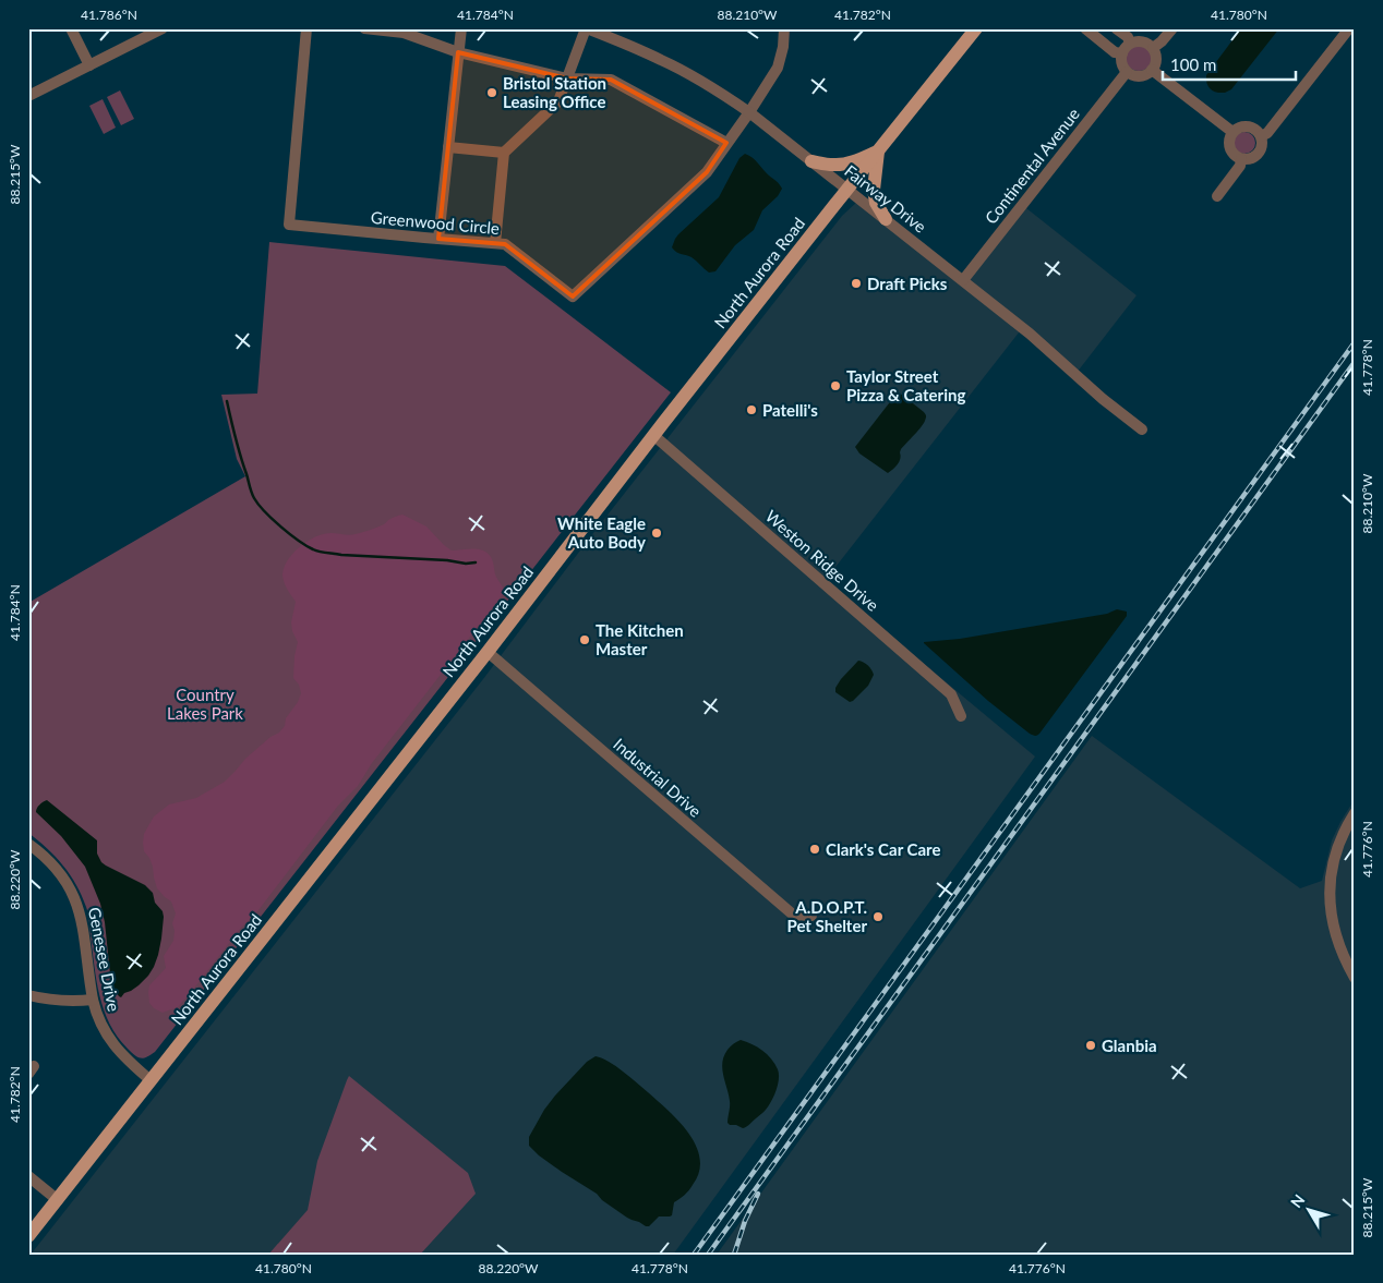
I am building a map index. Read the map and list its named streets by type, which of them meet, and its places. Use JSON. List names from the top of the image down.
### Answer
{
  "streets": {
    "main road": ["North Aurora Road"],
    "street": [
      "Continental Avenue",
      "Fairway Drive",
      "Greenwood Circle",
      "Weston Ridge Drive",
      "Industrial Drive",
      "Genesee Drive"
    ]
  },
  "crossings": [
    ["Continental Avenue", "Fairway Drive"],
    ["Fairway Drive", "Greenwood Circle"],
    ["Fairway Drive", "North Aurora Road"],
    ["North Aurora Road", "Weston Ridge Drive"],
    ["North Aurora Road", "Industrial Drive"],
    ["North Aurora Road", "Genesee Drive"]
  ],
  "parks": ["Country Lakes Park"],
  "places": [
    "Bristol Station Leasing Office",
    "Draft Picks",
    "Taylor Street Pizza & Catering",
    "Patelli's",
    "White Eagle Auto Body",
    "The Kitchen Master",
    "Clark's Car Care",
    "A.D.O.P.T. Pet Shelter",
    "Glanbia"
  ],
  "scale_bar": "100 m",
  "north": "top left",
  "coordinates": [
    "41.786°N",
    "41.784°N",
    "88.210°W",
    "41.782°N",
    "41.780°N",
    "88.215°W",
    "41.778°N",
    "41.776°N",
    "88.220°W"
  ]
}
